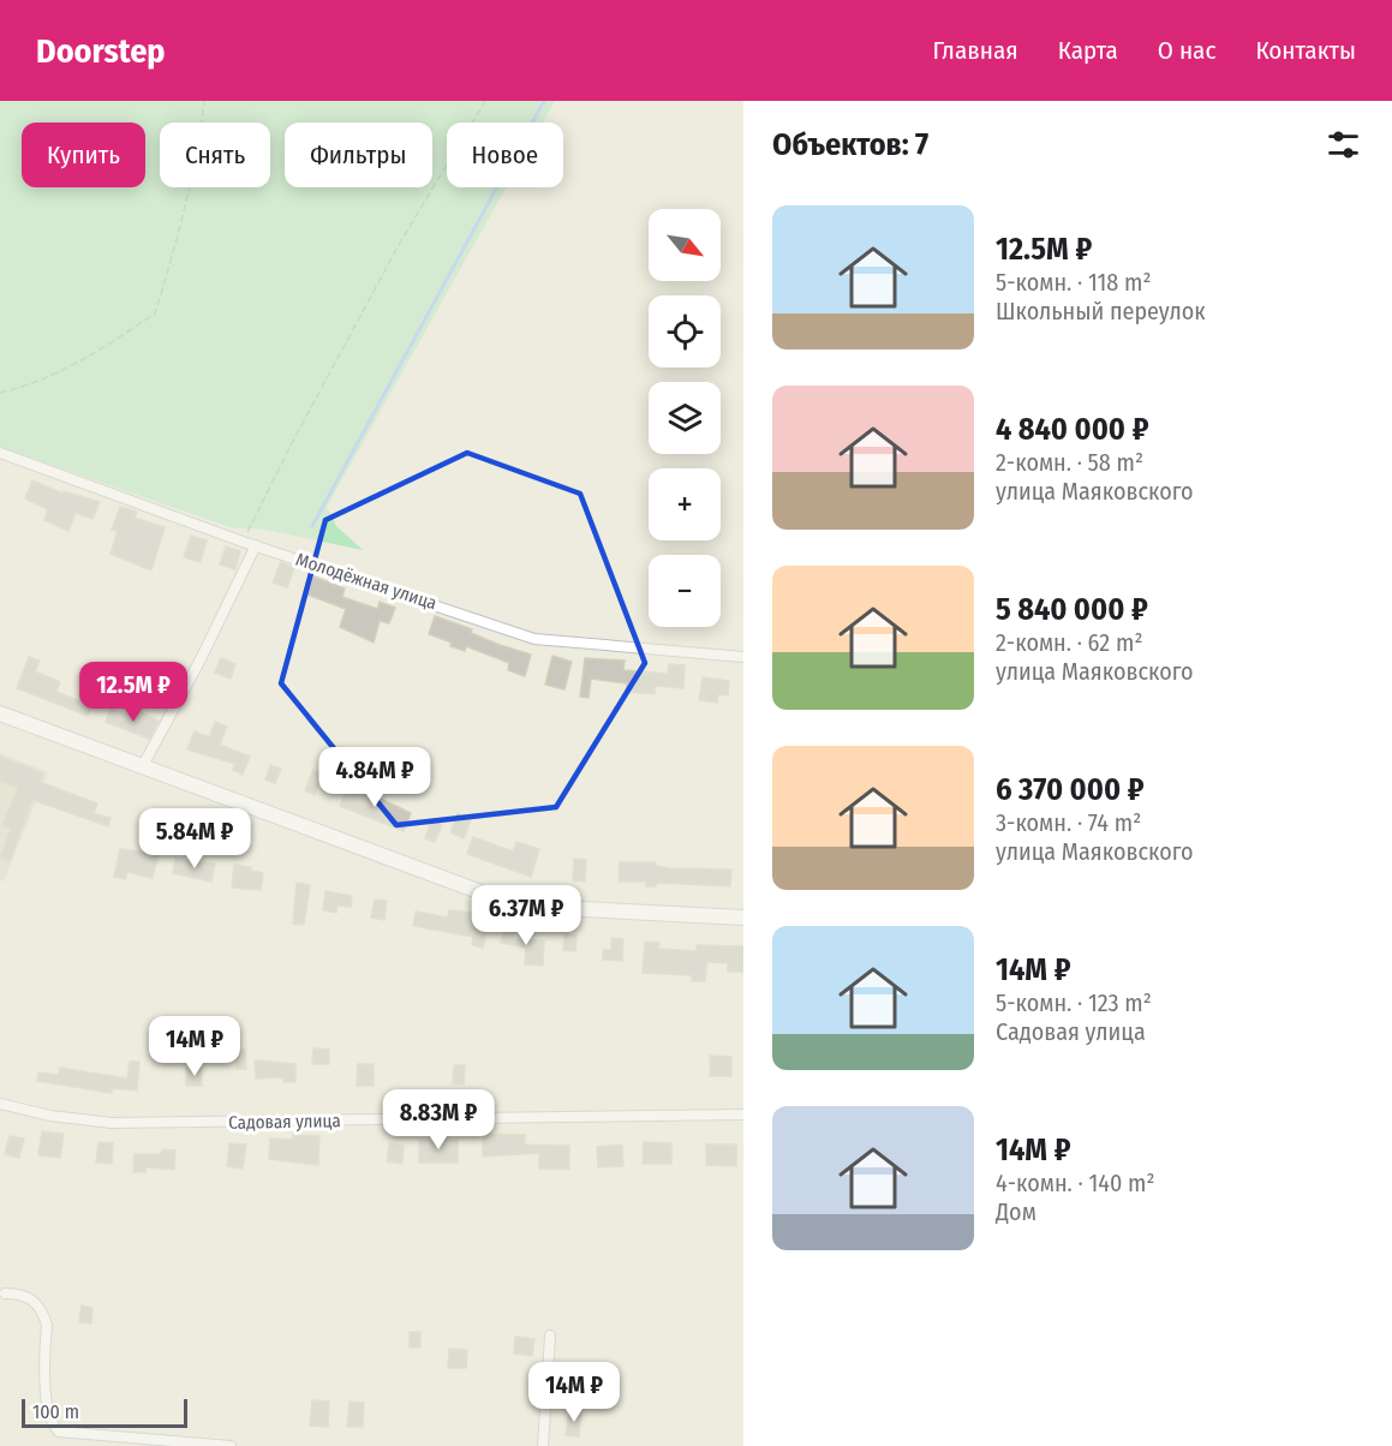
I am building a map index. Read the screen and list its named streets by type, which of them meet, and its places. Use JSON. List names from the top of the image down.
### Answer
{
  "streets": {
    "street": ["Молодёжная улица", "Садовая улица"]
  },
  "scale_bar": "100 m",
  "north": "bottom right",
  "page": {
    "header": "Doorstep",
    "nav": [
      "Главная",
      "Карта",
      "О нас",
      "Контакты"
    ],
    "heading": "Объектов: 7",
    "chip": [
      "Купить",
      "Снять",
      "Фильтры",
      "Новое"
    ],
    "list": [
      {
        "name": "12.5M ₽",
        "note": "5-комн. · 118 m² · Школьный переулок"
      },
      {
        "name": "4 840 000 ₽",
        "note": "2-комн. · 58 m² · улица Маяковского"
      },
      {
        "name": "5 840 000 ₽",
        "note": "2-комн. · 62 m² · улица Маяковского"
      },
      {
        "name": "6 370 000 ₽",
        "note": "3-комн. · 74 m² · улица Маяковского"
      },
      {
        "name": "14M ₽",
        "note": "5-комн. · 123 m² · Садовая улица"
      },
      {
        "name": "14M ₽",
        "note": "4-комн. · 140 m² · Дом"
      }
    ],
    "map_buttons": ["+", "−"],
    "price": [
      "12.5M ₽",
      "4.84M ₽",
      "5.84M ₽",
      "6.37M ₽",
      "14M ₽",
      "8.83M ₽",
      "14M ₽"
    ],
    "scale": "100 m"
  }
}
